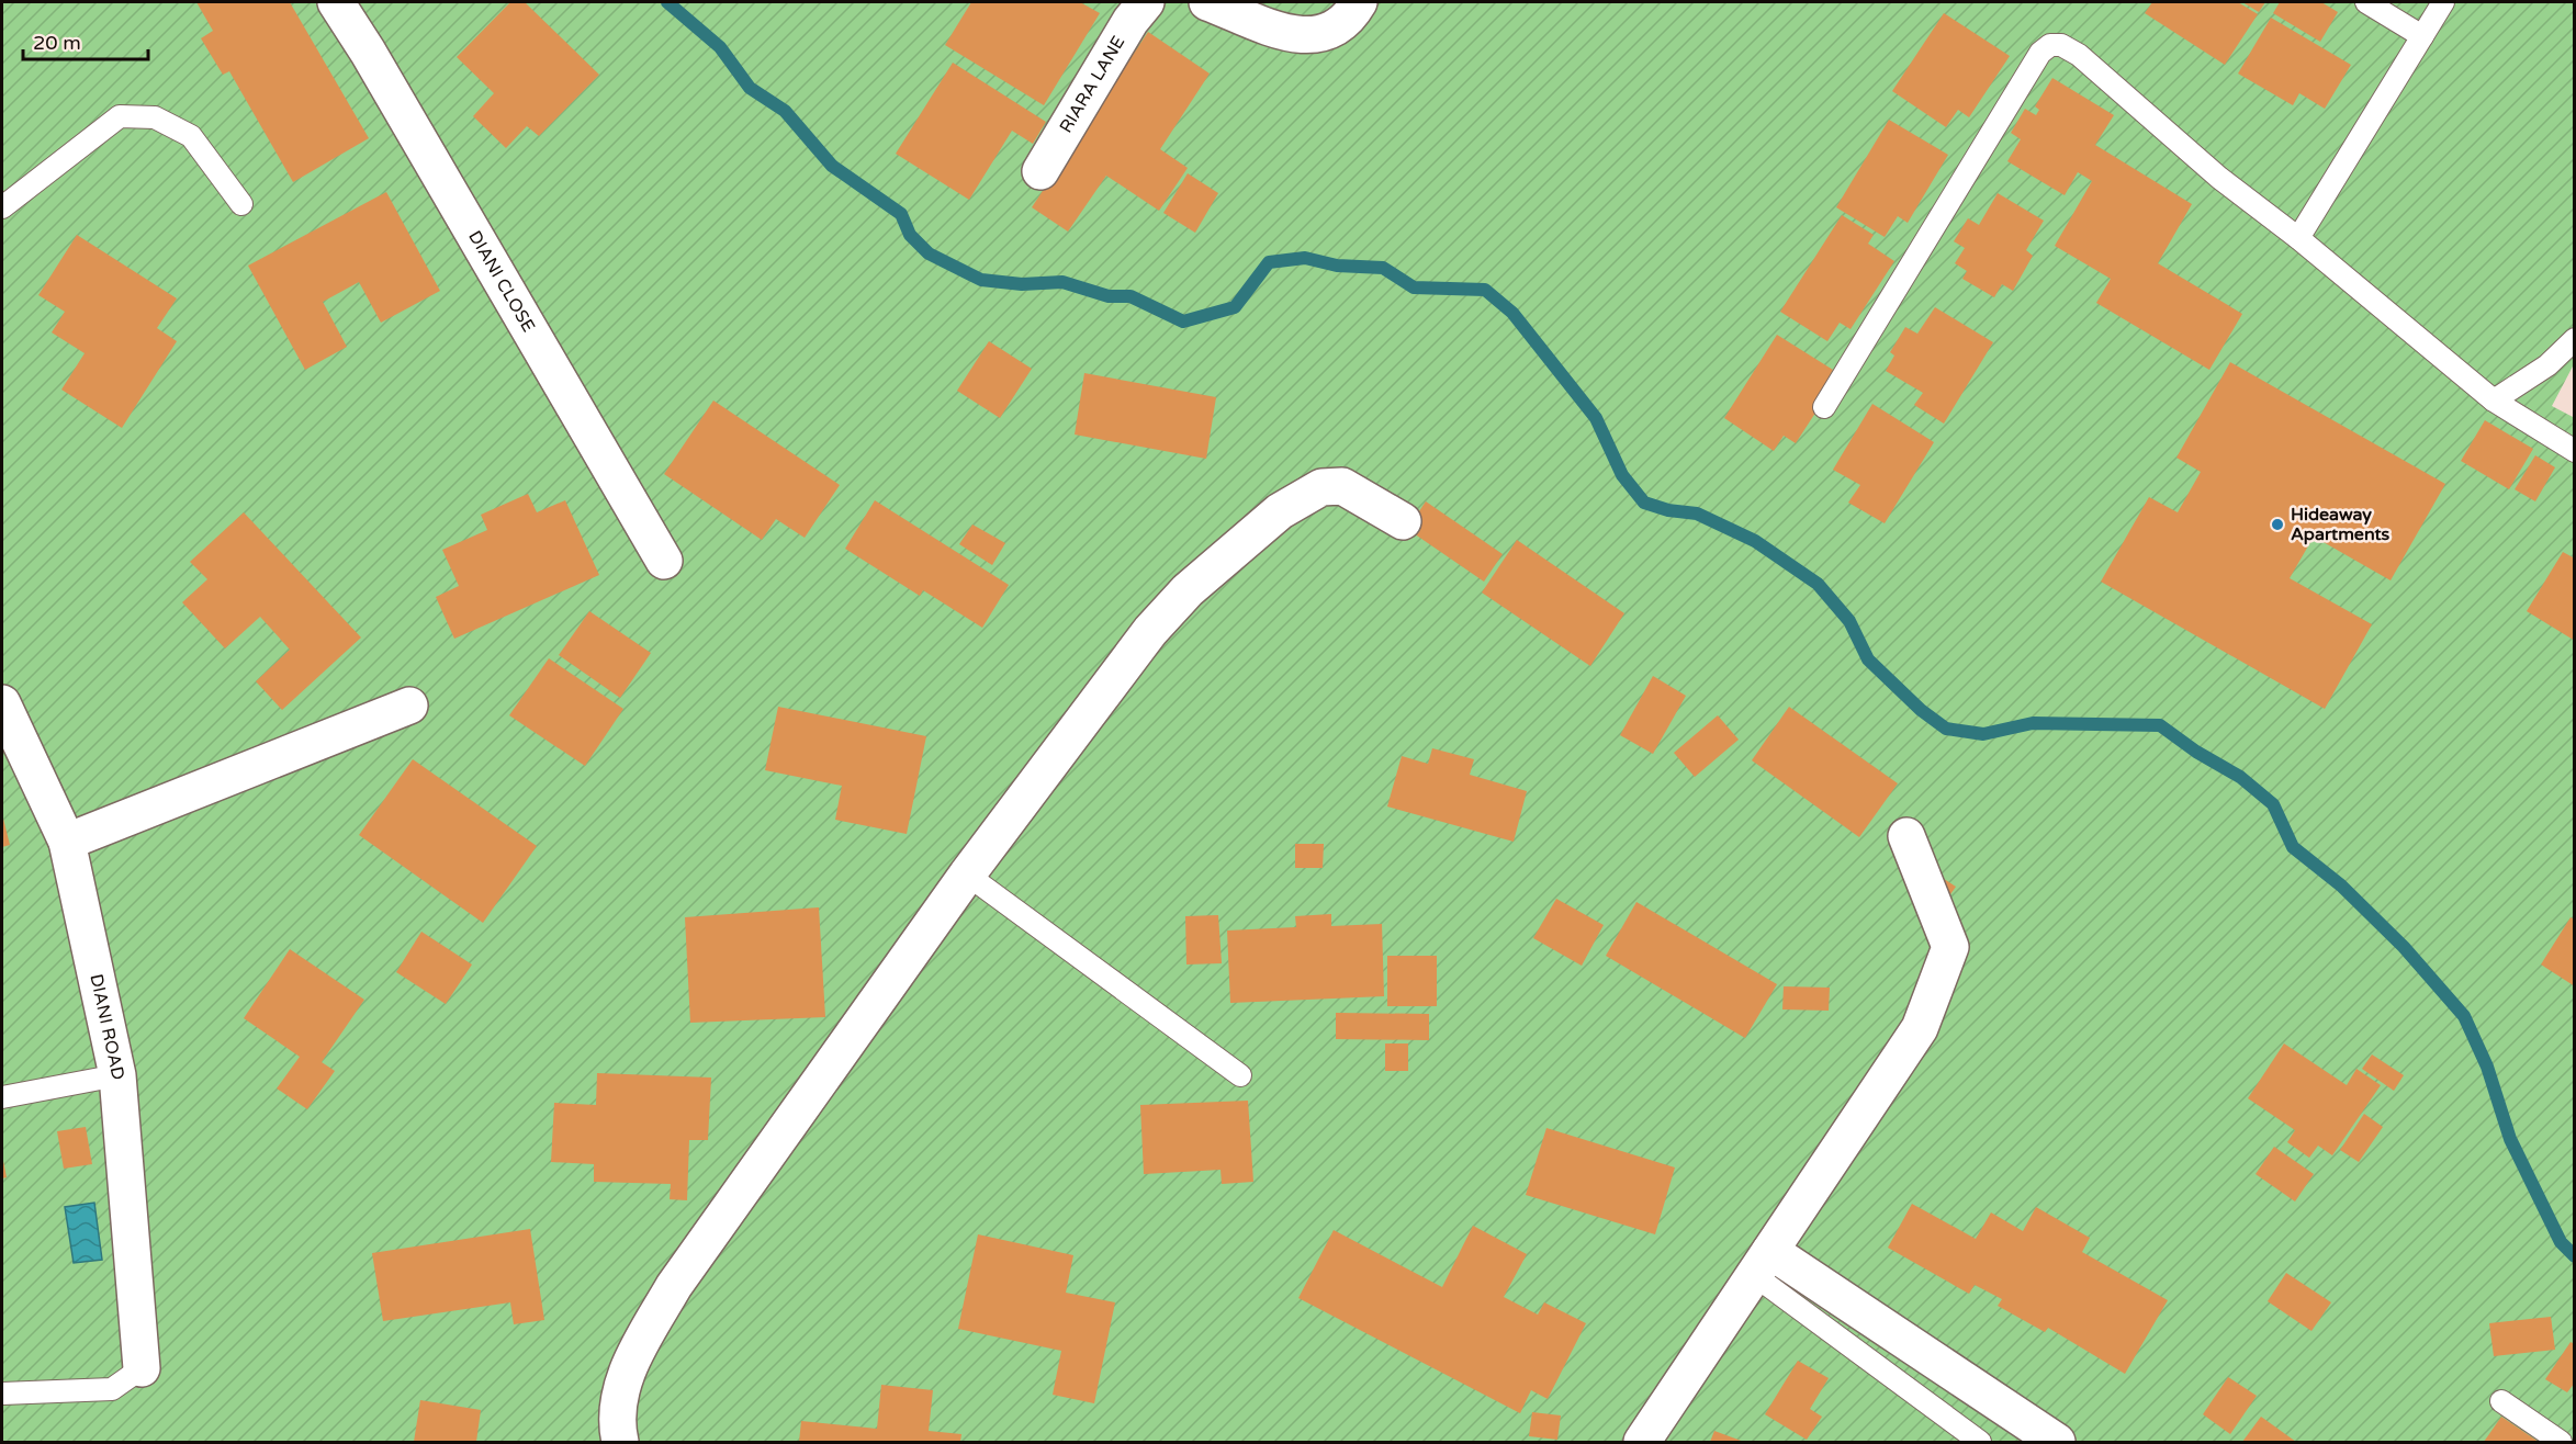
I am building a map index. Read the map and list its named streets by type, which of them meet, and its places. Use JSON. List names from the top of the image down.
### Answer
{
  "streets": {
    "street": ["RIARA LANE", "DIANI CLOSE", "DIANI ROAD"]
  },
  "places": ["Hideaway Apartments"],
  "scale_bar": "20 m"
}
